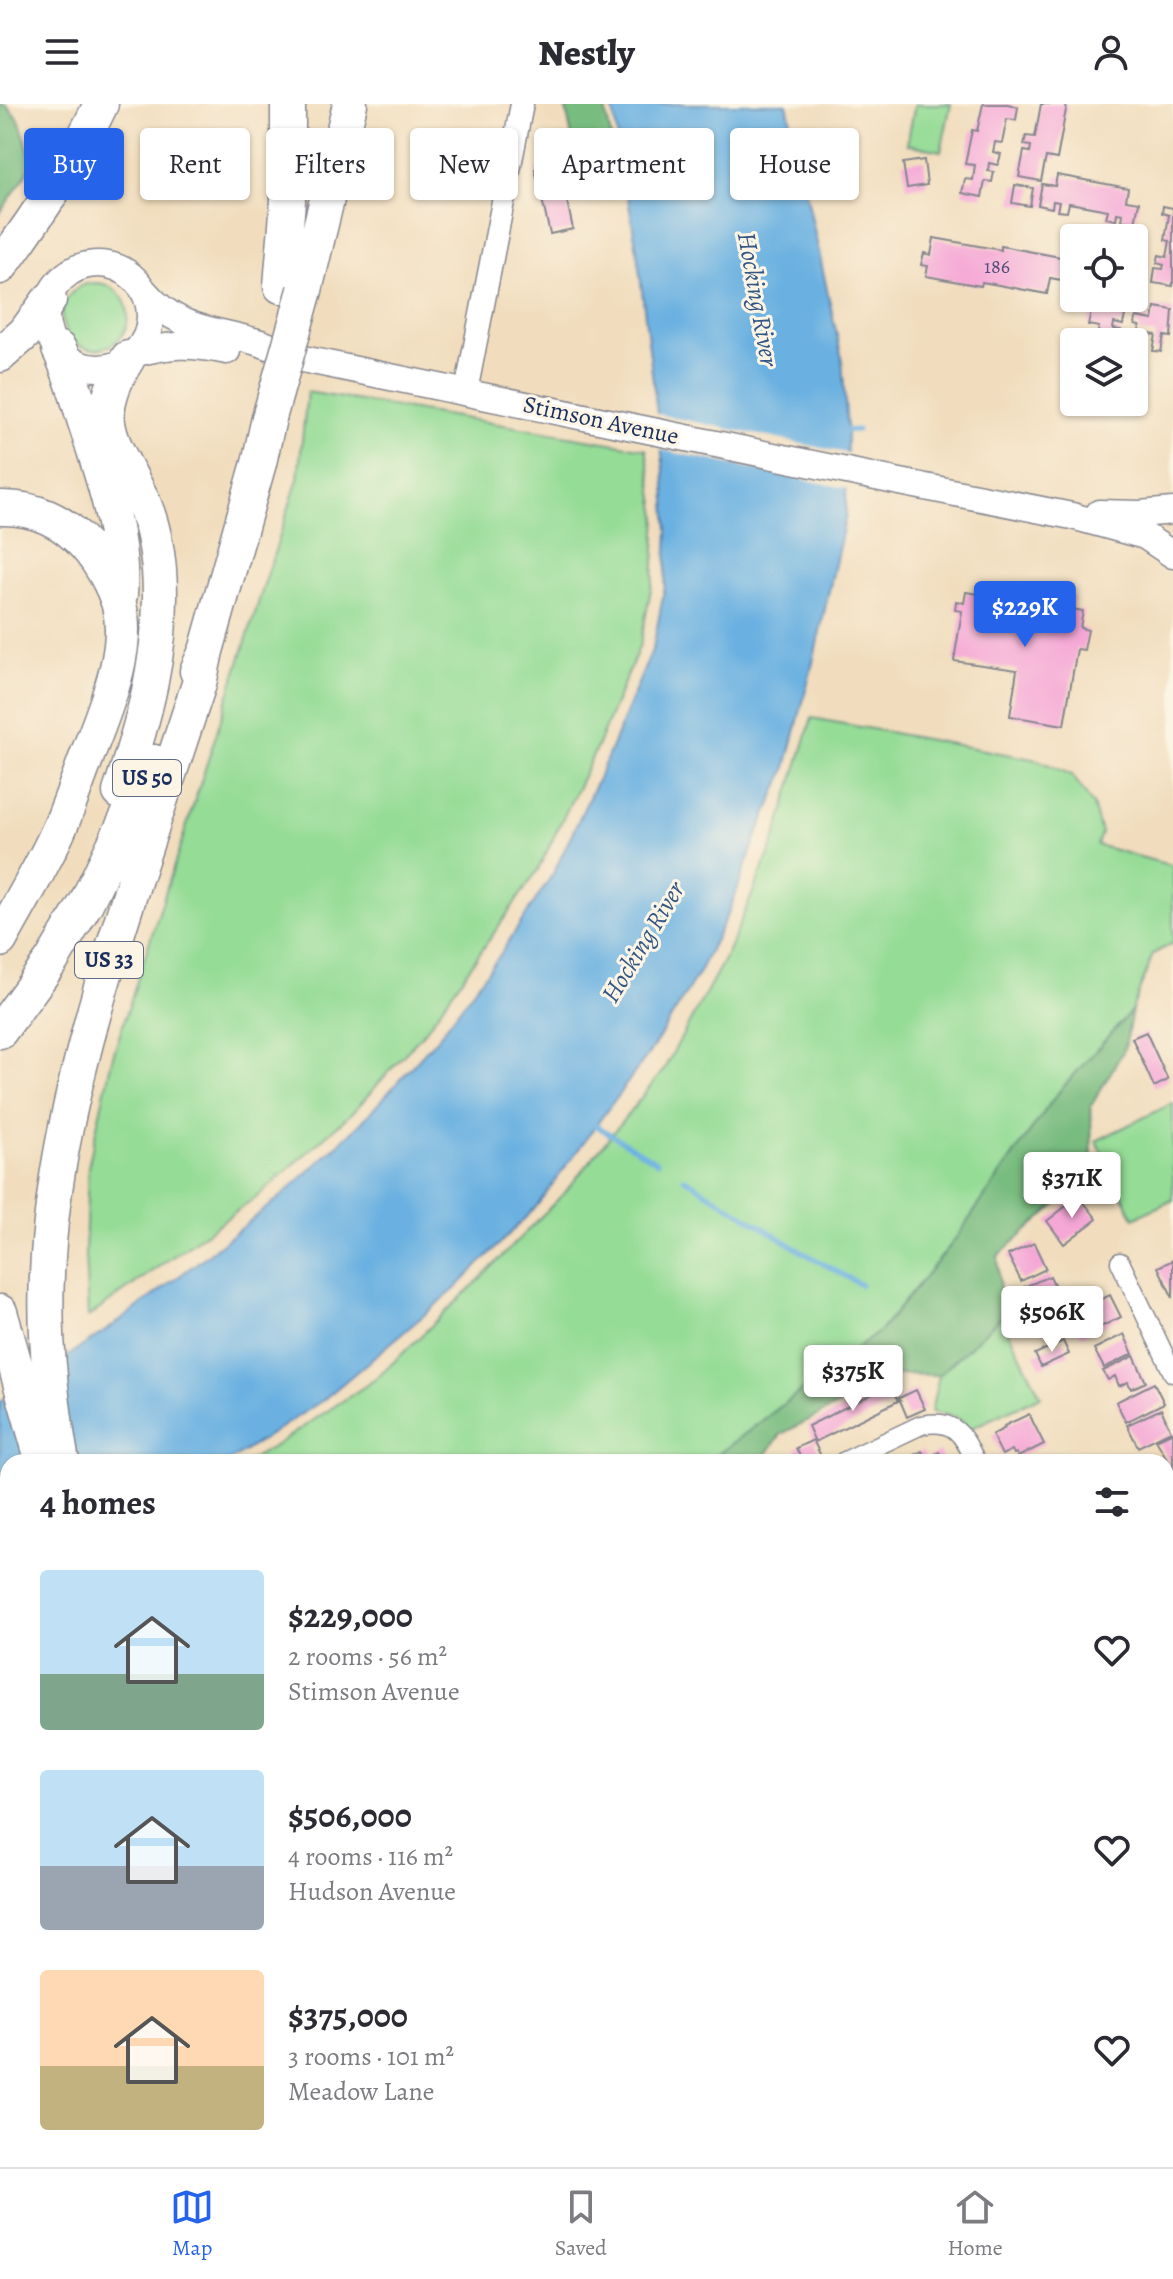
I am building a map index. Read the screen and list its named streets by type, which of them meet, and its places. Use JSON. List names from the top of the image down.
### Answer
{
  "streets": {
    "highway": ["US 50", "US 33"],
    "main road": ["Stimson Avenue"]
  },
  "crossings": [
    ["US 50", "US 33"]
  ],
  "water": ["Hocking River"],
  "house_numbers": ["186"],
  "page": {
    "header": "Nestly",
    "chip": [
      "Buy",
      "Rent",
      "Filters",
      "New",
      "Apartment",
      "House"
    ],
    "price": [
      "$229K",
      "$371K",
      "$506K",
      "$375K"
    ],
    "heading": "4 homes",
    "list": [
      {
        "name": "$229,000",
        "note": "2 rooms · 56 m² · Stimson Avenue"
      },
      {
        "name": "$506,000",
        "note": "4 rooms · 116 m² · Hudson Avenue"
      },
      {
        "name": "$375,000",
        "note": "3 rooms · 101 m² · Meadow Lane"
      }
    ],
    "tabs": ["Map", "Saved", "Home"]
  }
}
